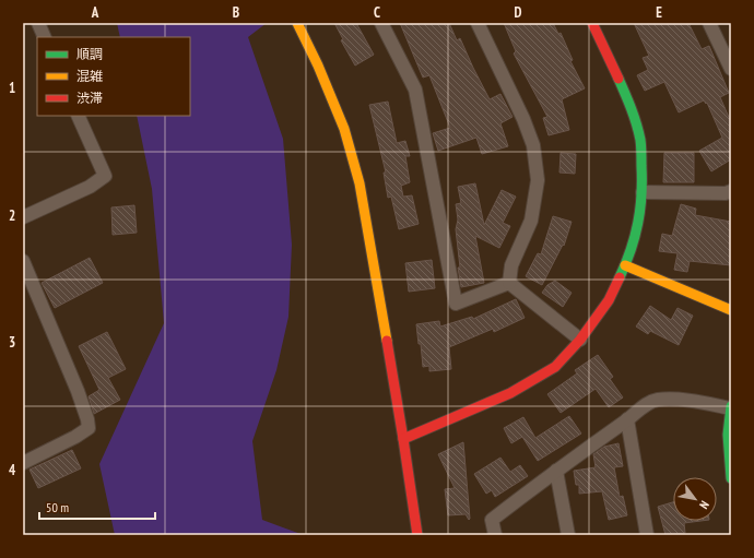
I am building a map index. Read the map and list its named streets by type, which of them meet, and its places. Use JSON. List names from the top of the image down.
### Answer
{
  "legend": ["順調", "混雑", "渋滞"],
  "scale_bar": "50 m",
  "north": "bottom right",
  "grid": {
    "columns": [
      "A",
      "B",
      "C",
      "D",
      "E"
    ],
    "rows": [
      "1",
      "2",
      "3",
      "4"
    ]
  }
}
